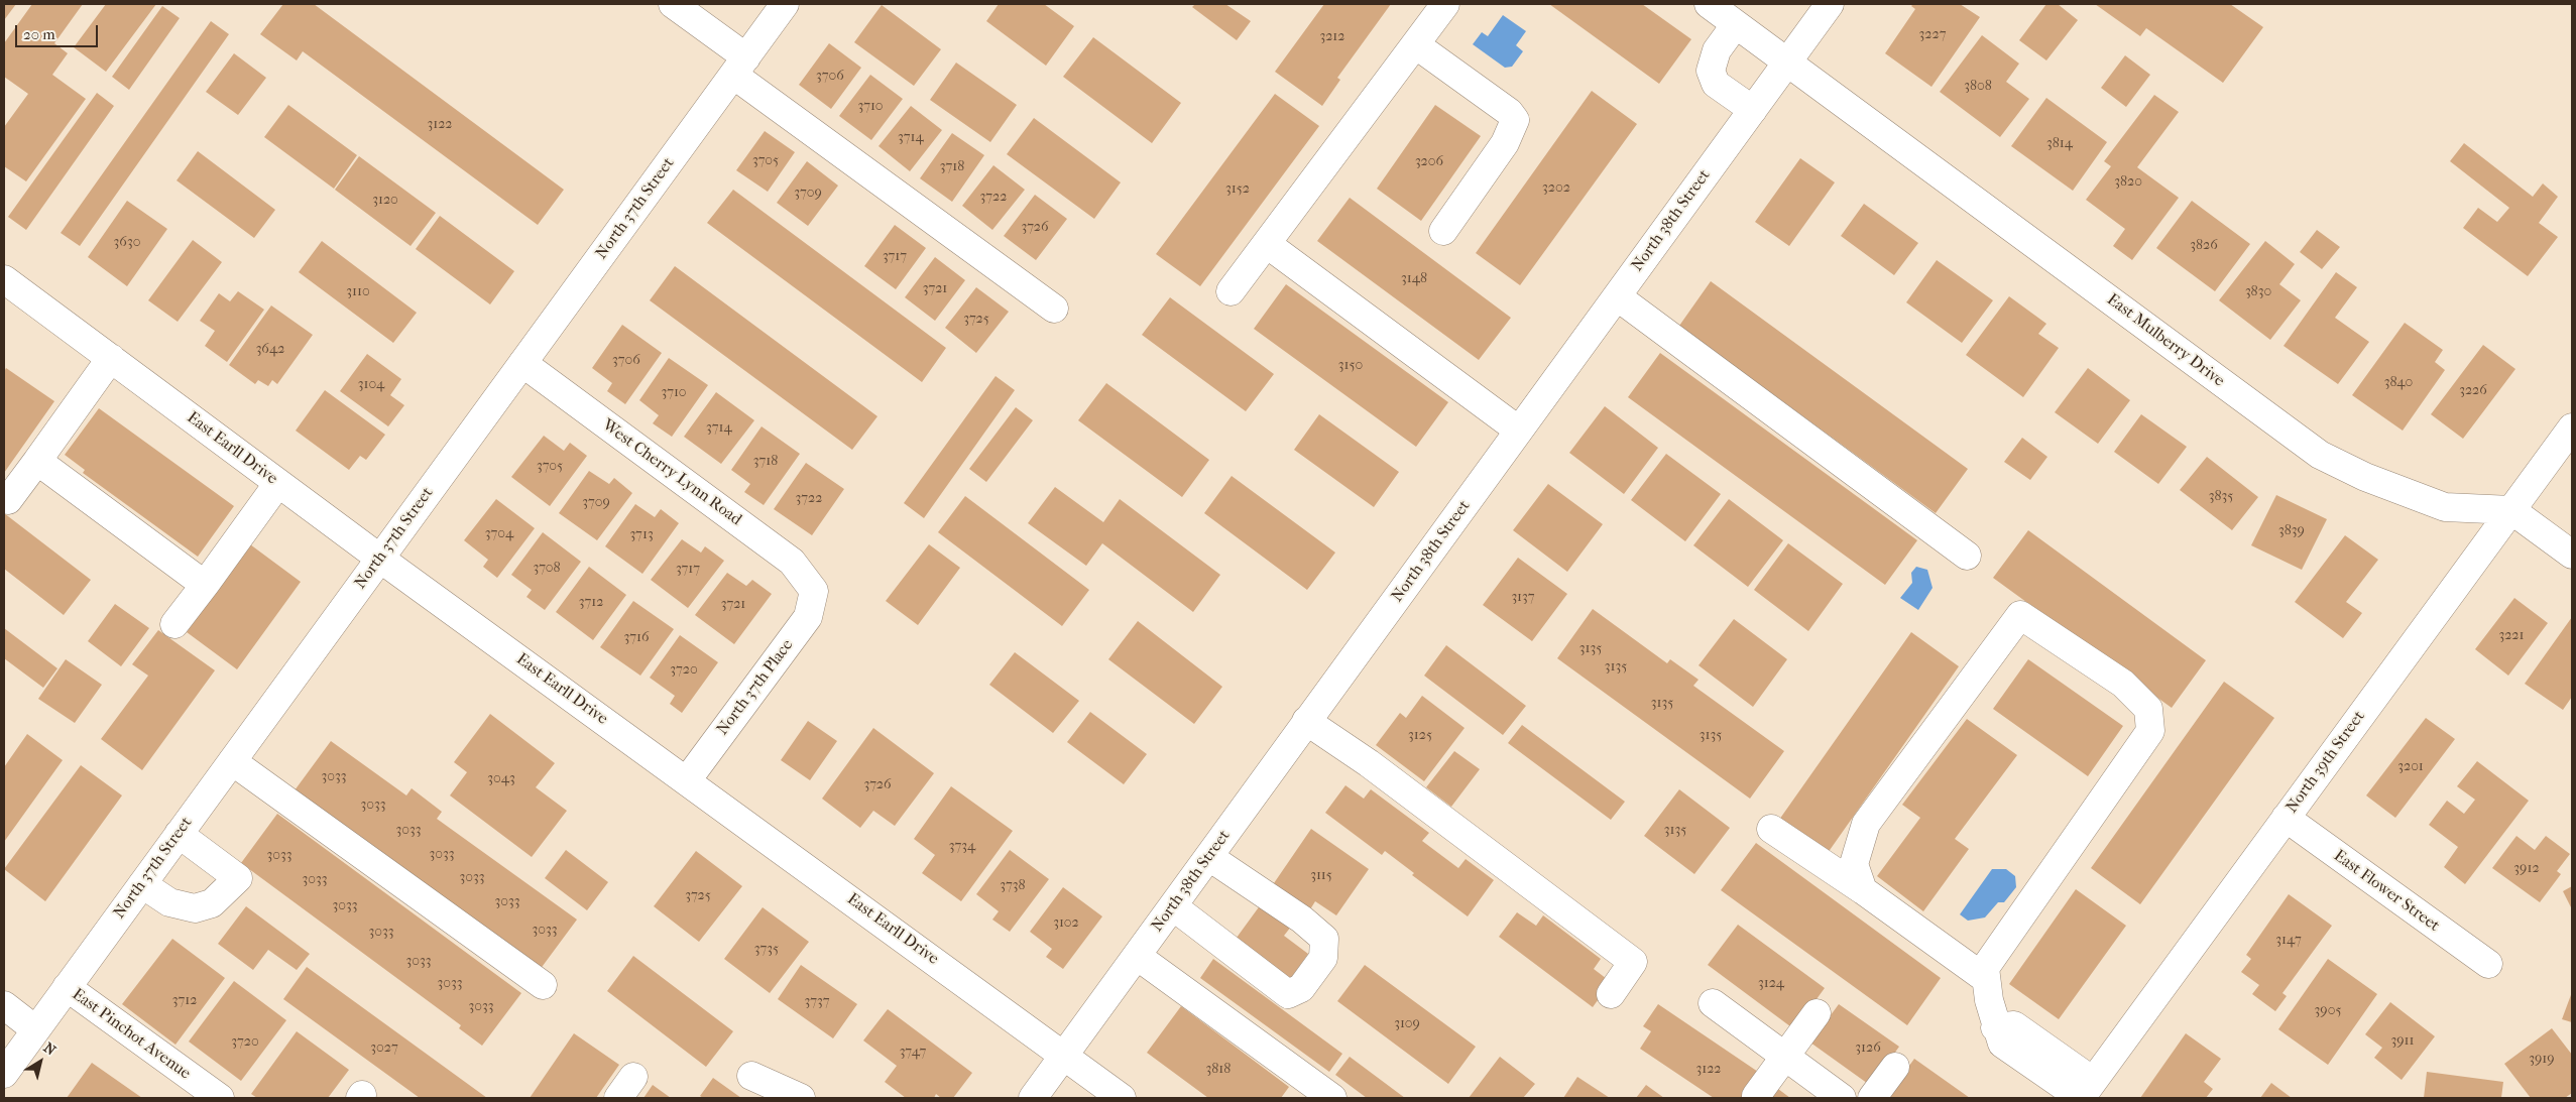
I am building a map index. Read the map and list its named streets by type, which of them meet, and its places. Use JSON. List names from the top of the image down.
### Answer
{
  "streets": {
    "street": [
      "North 37th Street",
      "North 38th Street",
      "East Mulberry Drive",
      "East Earll Drive",
      "West Cherry Lynn Road",
      "North 37th Place",
      "North 39th Street",
      "East Flower Street",
      "East Pinchot Avenue"
    ]
  },
  "crossings": [
    ["North 37th Street", "East Earll Drive"],
    ["North 37th Street", "West Cherry Lynn Road"],
    ["North 37th Street", "East Pinchot Avenue"],
    ["North 38th Street", "East Mulberry Drive"],
    ["North 38th Street", "East Earll Drive"],
    ["East Mulberry Drive", "North 39th Street"],
    ["East Earll Drive", "North 37th Place"],
    ["West Cherry Lynn Road", "North 37th Place"],
    ["North 39th Street", "East Flower Street"]
  ],
  "house_numbers": [
    "3227",
    "3212",
    "3706",
    "3808",
    "3710",
    "3122",
    "3714",
    "3814",
    "3705",
    "3206",
    "3718",
    "3820",
    "3202",
    "3152",
    "3709",
    "3722",
    "3120",
    "3726",
    "3630",
    "3826",
    "3717",
    "3148",
    "3721",
    "3110",
    "3830",
    "3725",
    "3642",
    "3706",
    "3150",
    "3840",
    "3104",
    "3226",
    "3710",
    "3714",
    "3718",
    "3705",
    "3835",
    "3722",
    "3709",
    "3839",
    "3704",
    "3713",
    "3708",
    "3717",
    "3137",
    "3712",
    "3721",
    "3221",
    "3716",
    "3135",
    "3135",
    "3720",
    "3135",
    "3125",
    "3135",
    "3201",
    "3033",
    "3043",
    "3726",
    "3033",
    "3033",
    "3135",
    "3734",
    "3033",
    "3033",
    "3912",
    "3115",
    "3033",
    "3033",
    "3738",
    "3725",
    "3033",
    "3033",
    "3102",
    "3033",
    "3033",
    "3147",
    "3735",
    "3033",
    "3033",
    "3124",
    "3712",
    "3737",
    "3033",
    "3905",
    "3109",
    "3911",
    "3720",
    "3027",
    "3126",
    "3747",
    "3919",
    "3818",
    "3122"
  ],
  "scale_bar": "20 m",
  "north": "top right"
}
